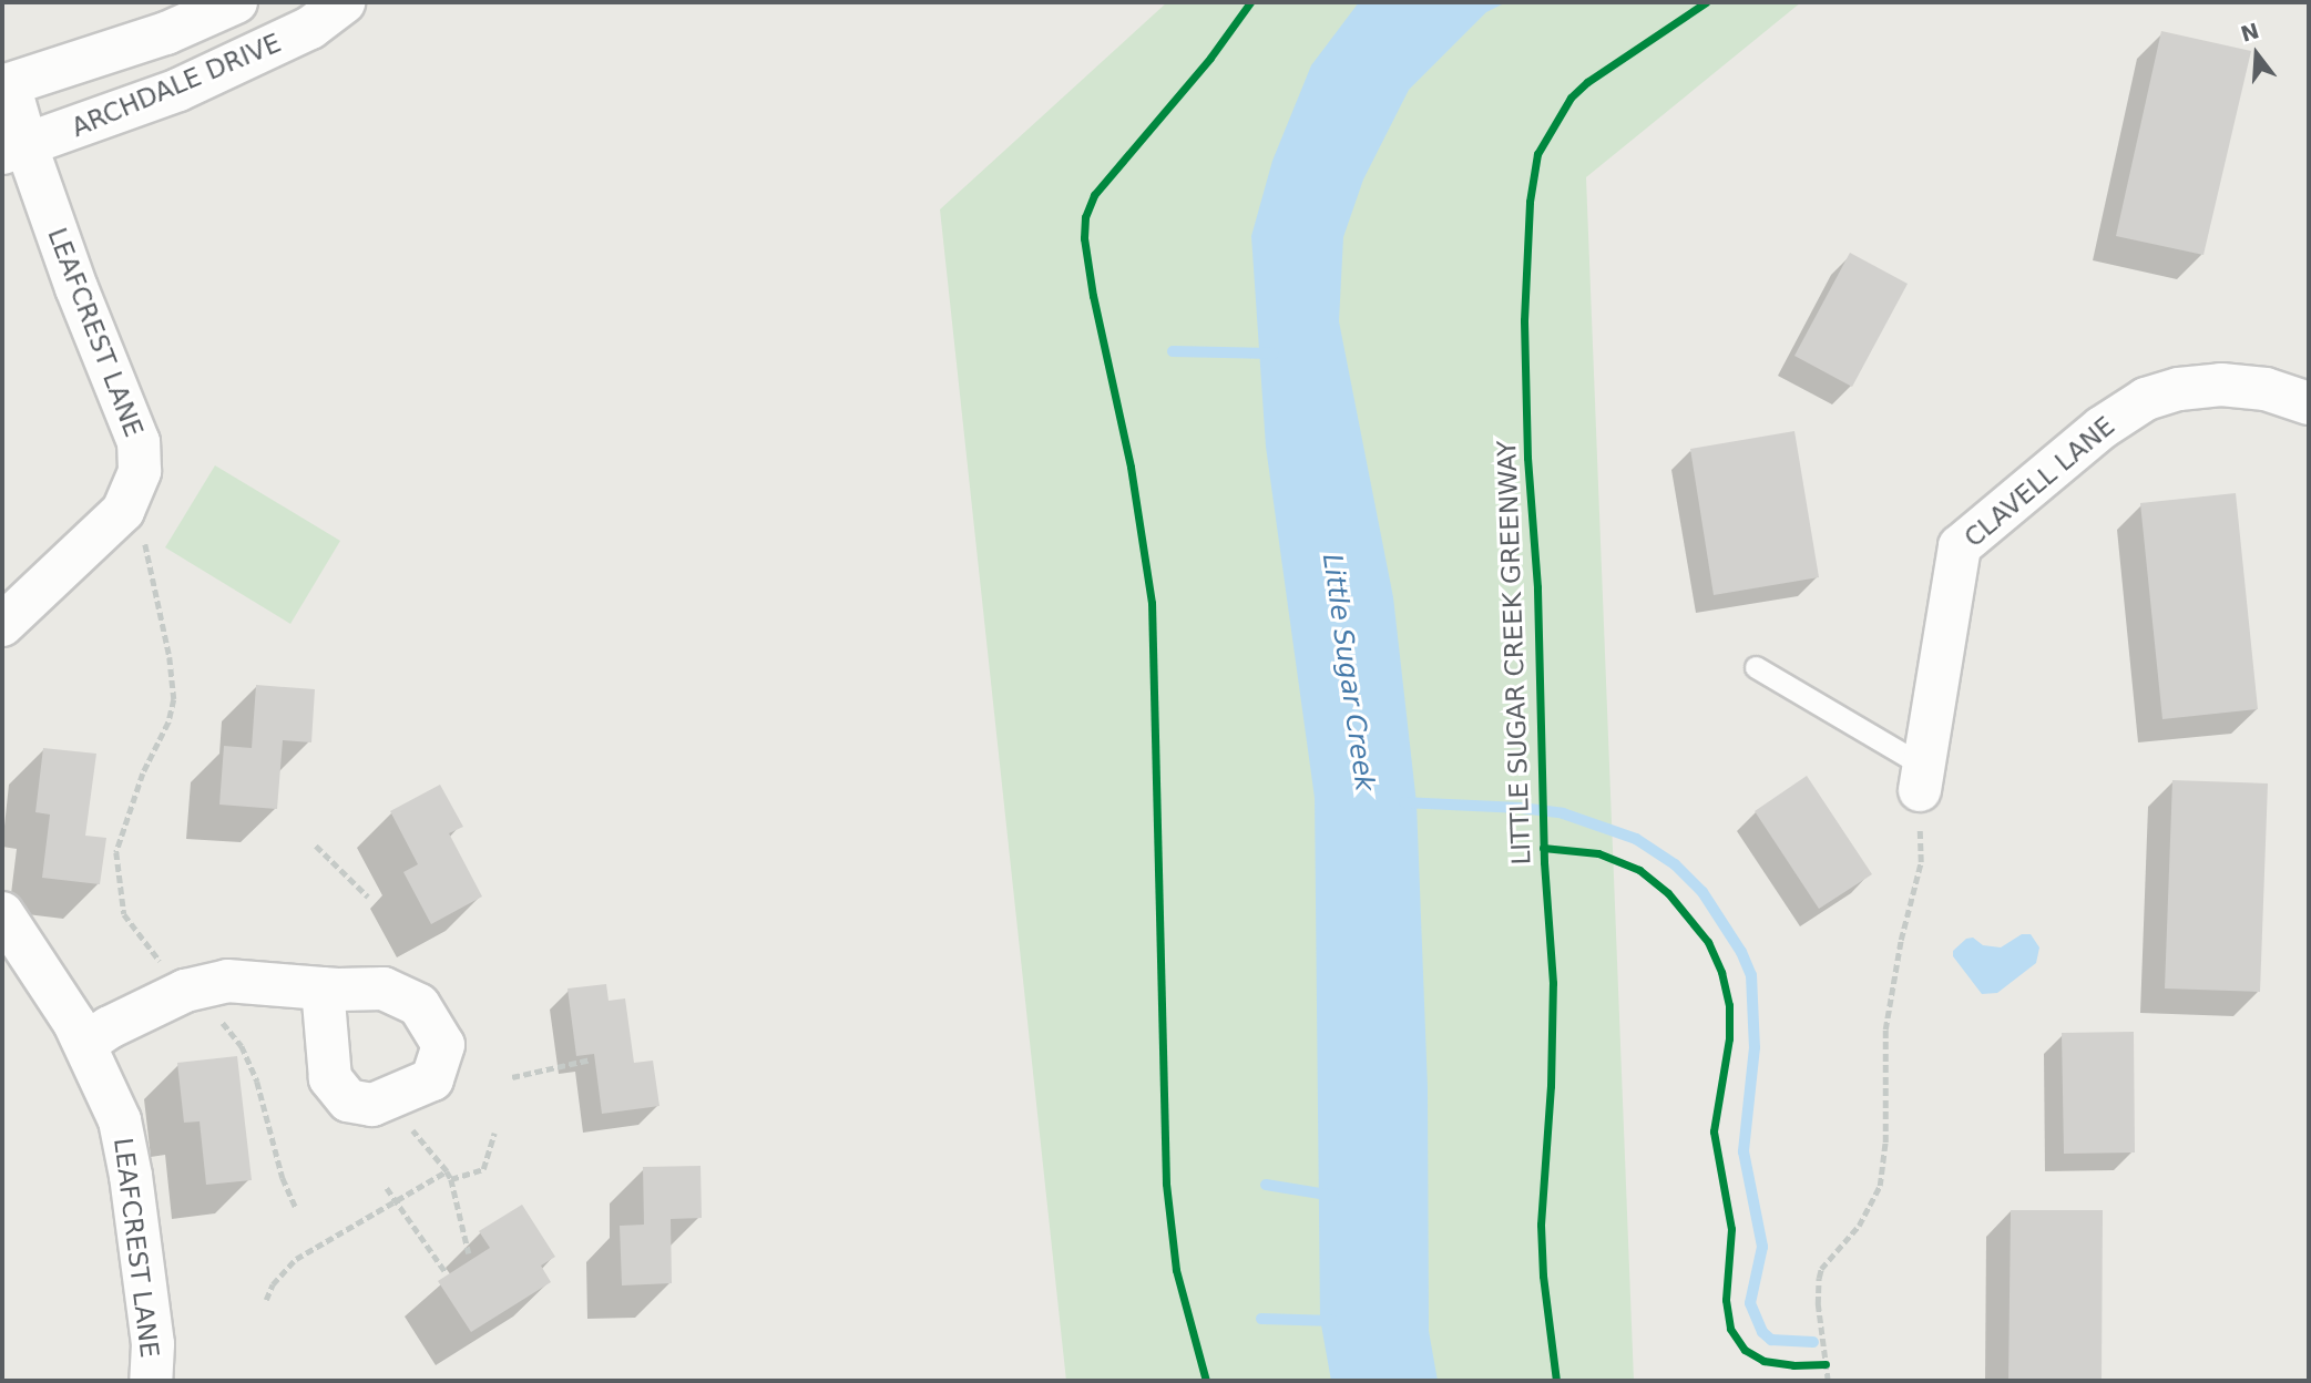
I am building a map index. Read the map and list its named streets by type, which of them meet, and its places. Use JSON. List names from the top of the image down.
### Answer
{
  "streets": {
    "street": ["ARCHDALE DRIVE", "LEAFCREST LANE", "CLAVELL LANE"],
    "cycle path": ["LITTLE SUGAR CREEK GREENWAY"]
  },
  "crossings": [
    ["ARCHDALE DRIVE", "LEAFCREST LANE"]
  ],
  "water": ["Little Sugar Creek"],
  "north": "top"
}
